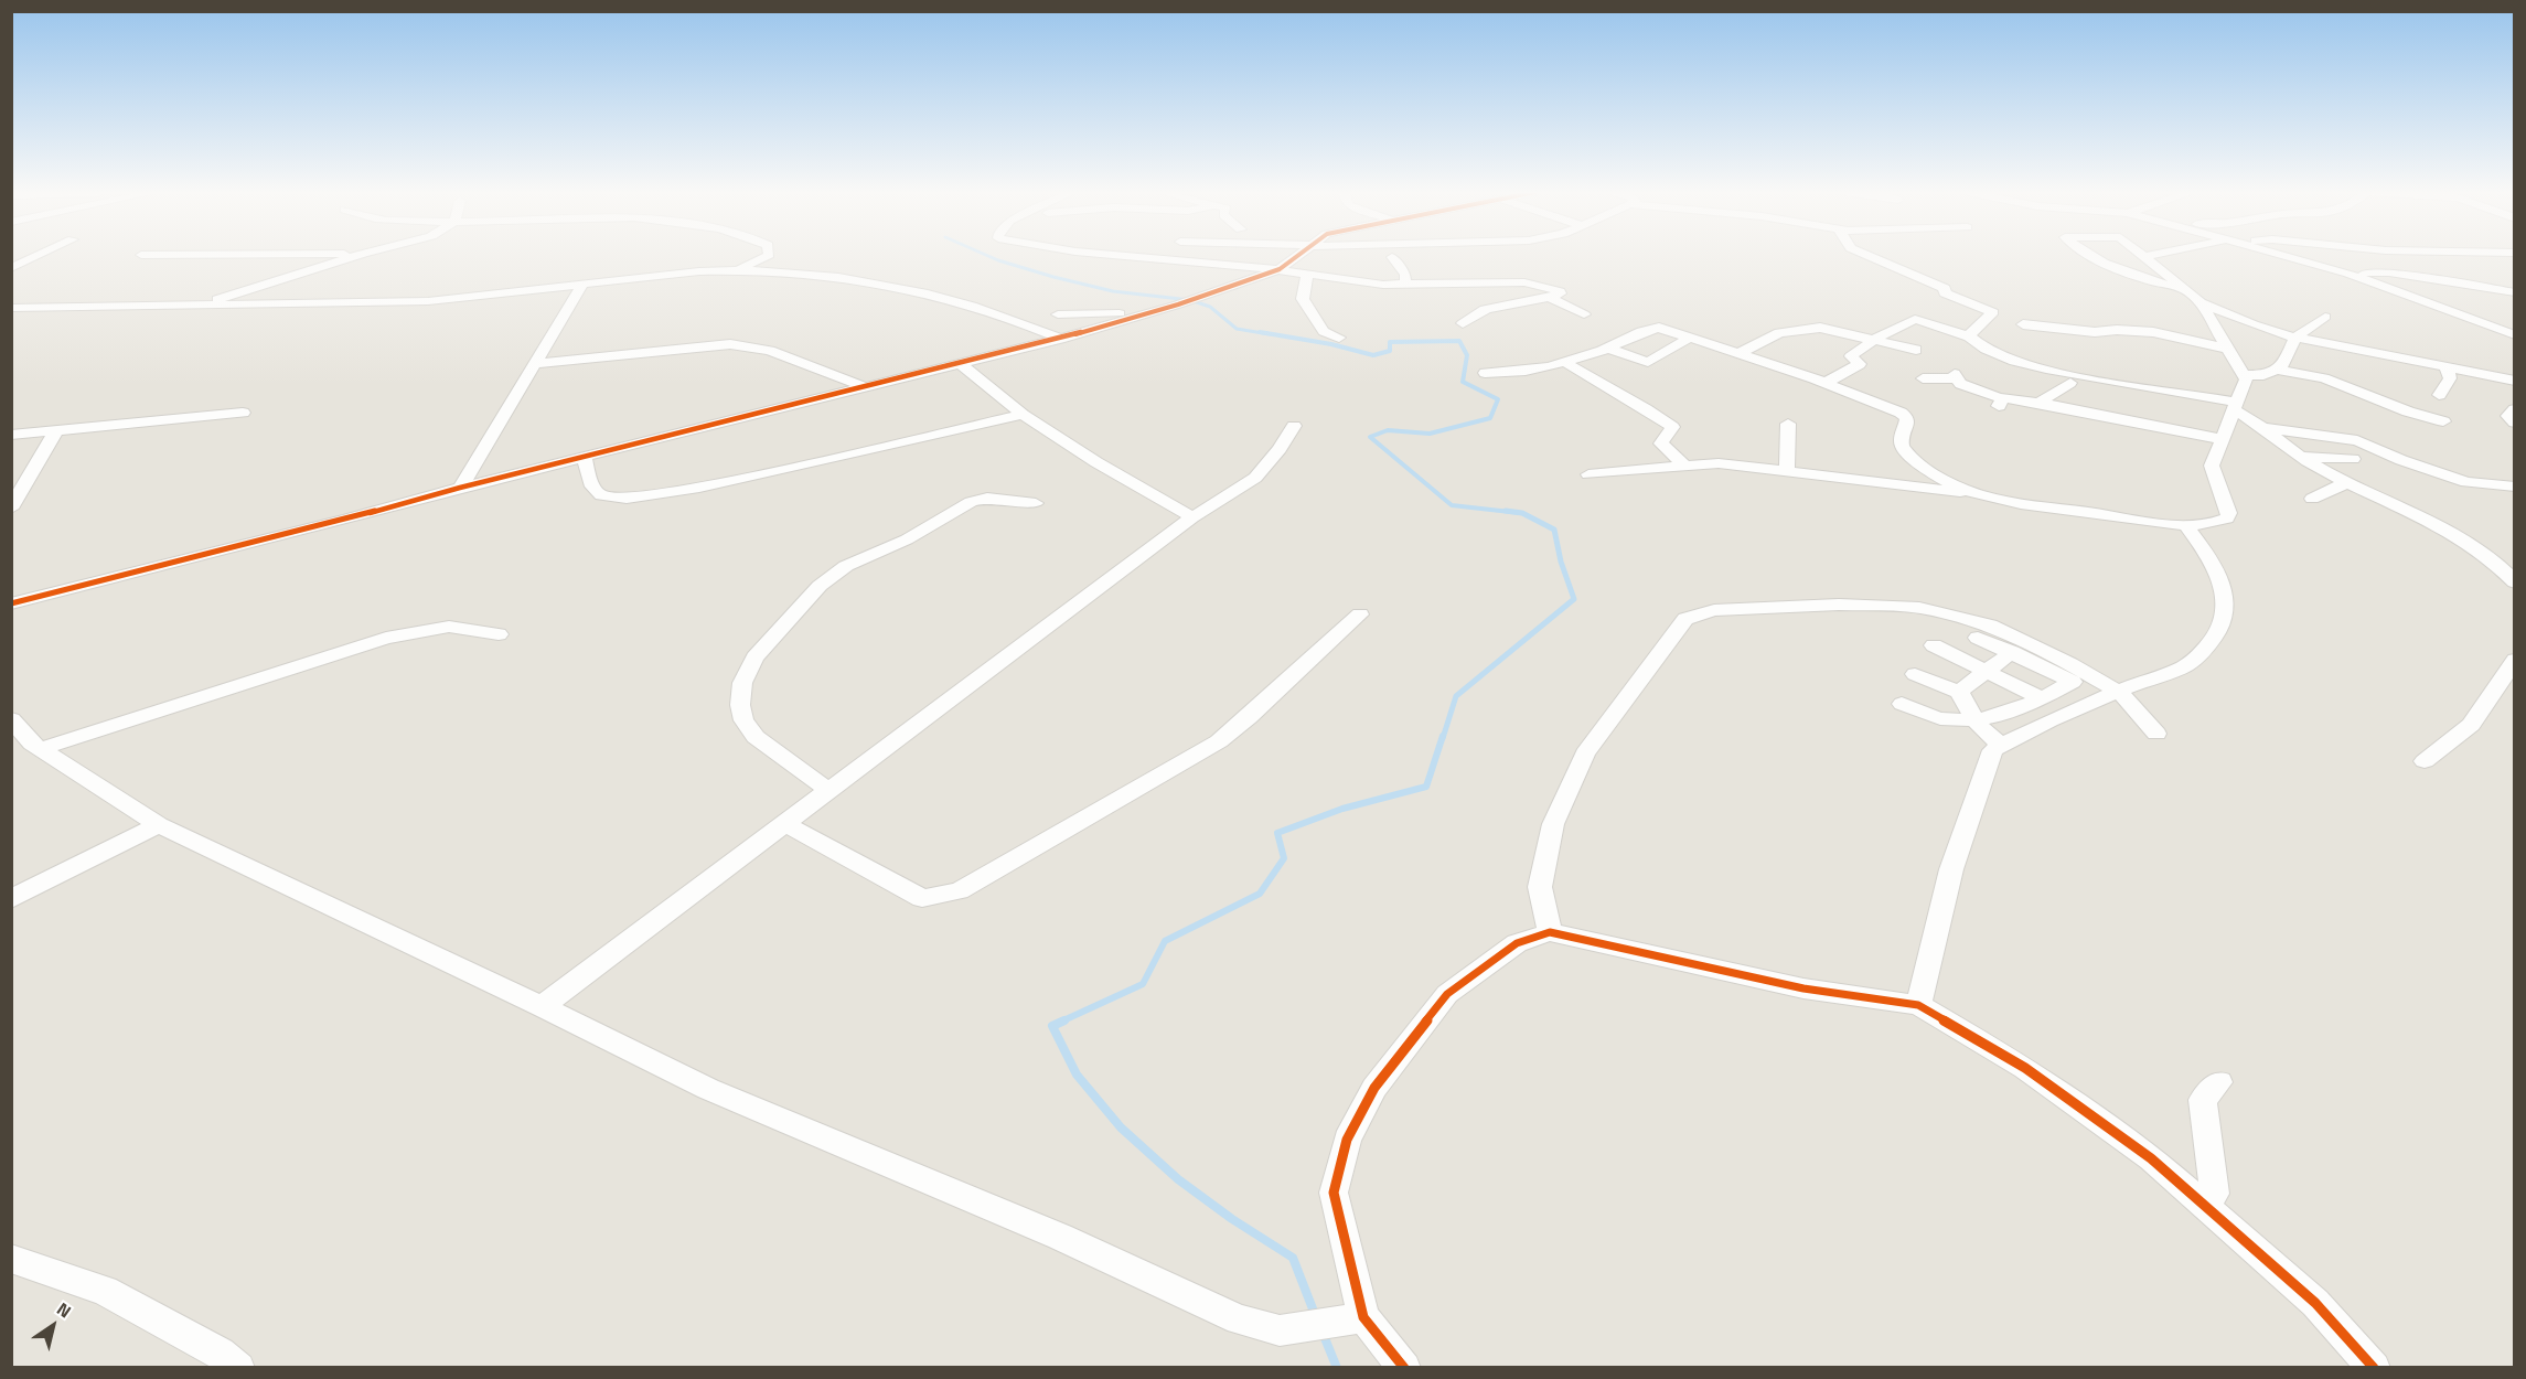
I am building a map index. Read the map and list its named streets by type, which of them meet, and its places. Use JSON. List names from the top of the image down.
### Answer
{
  "north": "top right"
}
